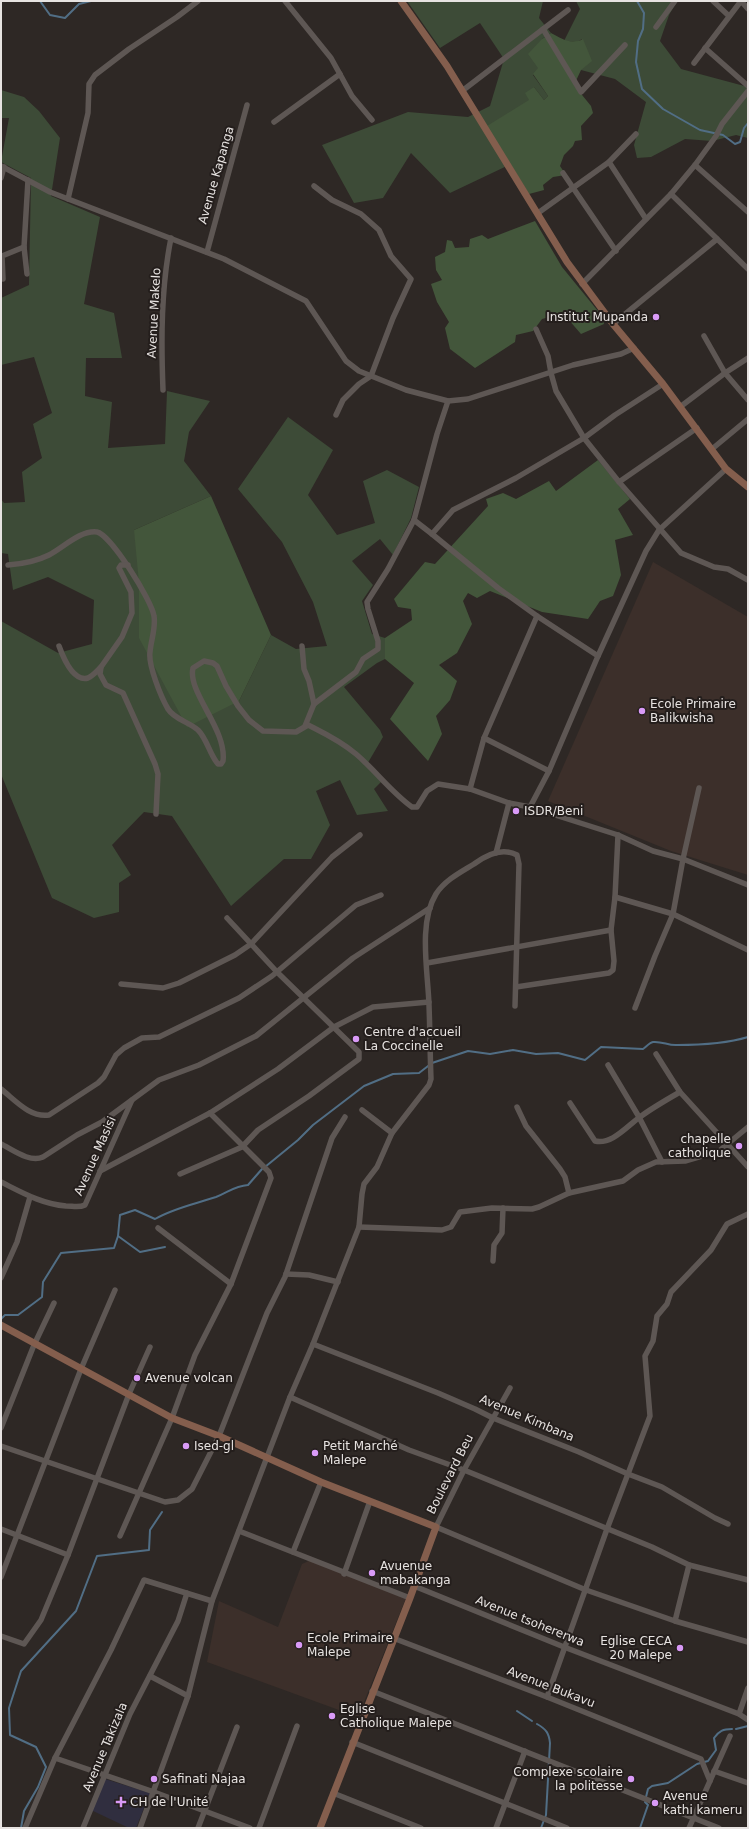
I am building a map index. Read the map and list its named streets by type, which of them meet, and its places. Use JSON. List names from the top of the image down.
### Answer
{
  "streets": {
    "street": [
      "Avenue Kapanga",
      "Avenue Makelo",
      "Avenue Masisi",
      "Avenue Kimbana",
      "Boulevard Beu",
      "Avenue tsohererwa",
      "Avenue Bukavu",
      "Avenue Takizala"
    ]
  },
  "crossings": [
    ["Avenue Kimbana", "Boulevard Beu"]
  ],
  "places": {
    "other": [
      "Institut Mupanda",
      "Ecole Primaire Balikwisha",
      "ISDR/Beni",
      "Centre d'accueil La Coccinelle",
      "chapelle catholique",
      "Avenue volcan",
      "Ised-gl",
      "Petit Marché Malepe",
      "Avuenue mabakanga",
      "Ecole Primaire Malepe",
      "Eglise CECA 20 Malepe",
      "Eglise Catholique Malepe",
      "Safinati Najaa",
      "Complexe scolaire la politesse",
      "Avenue kathi kameru"
    ],
    "health": ["CH de l'Unité"]
  }
}
